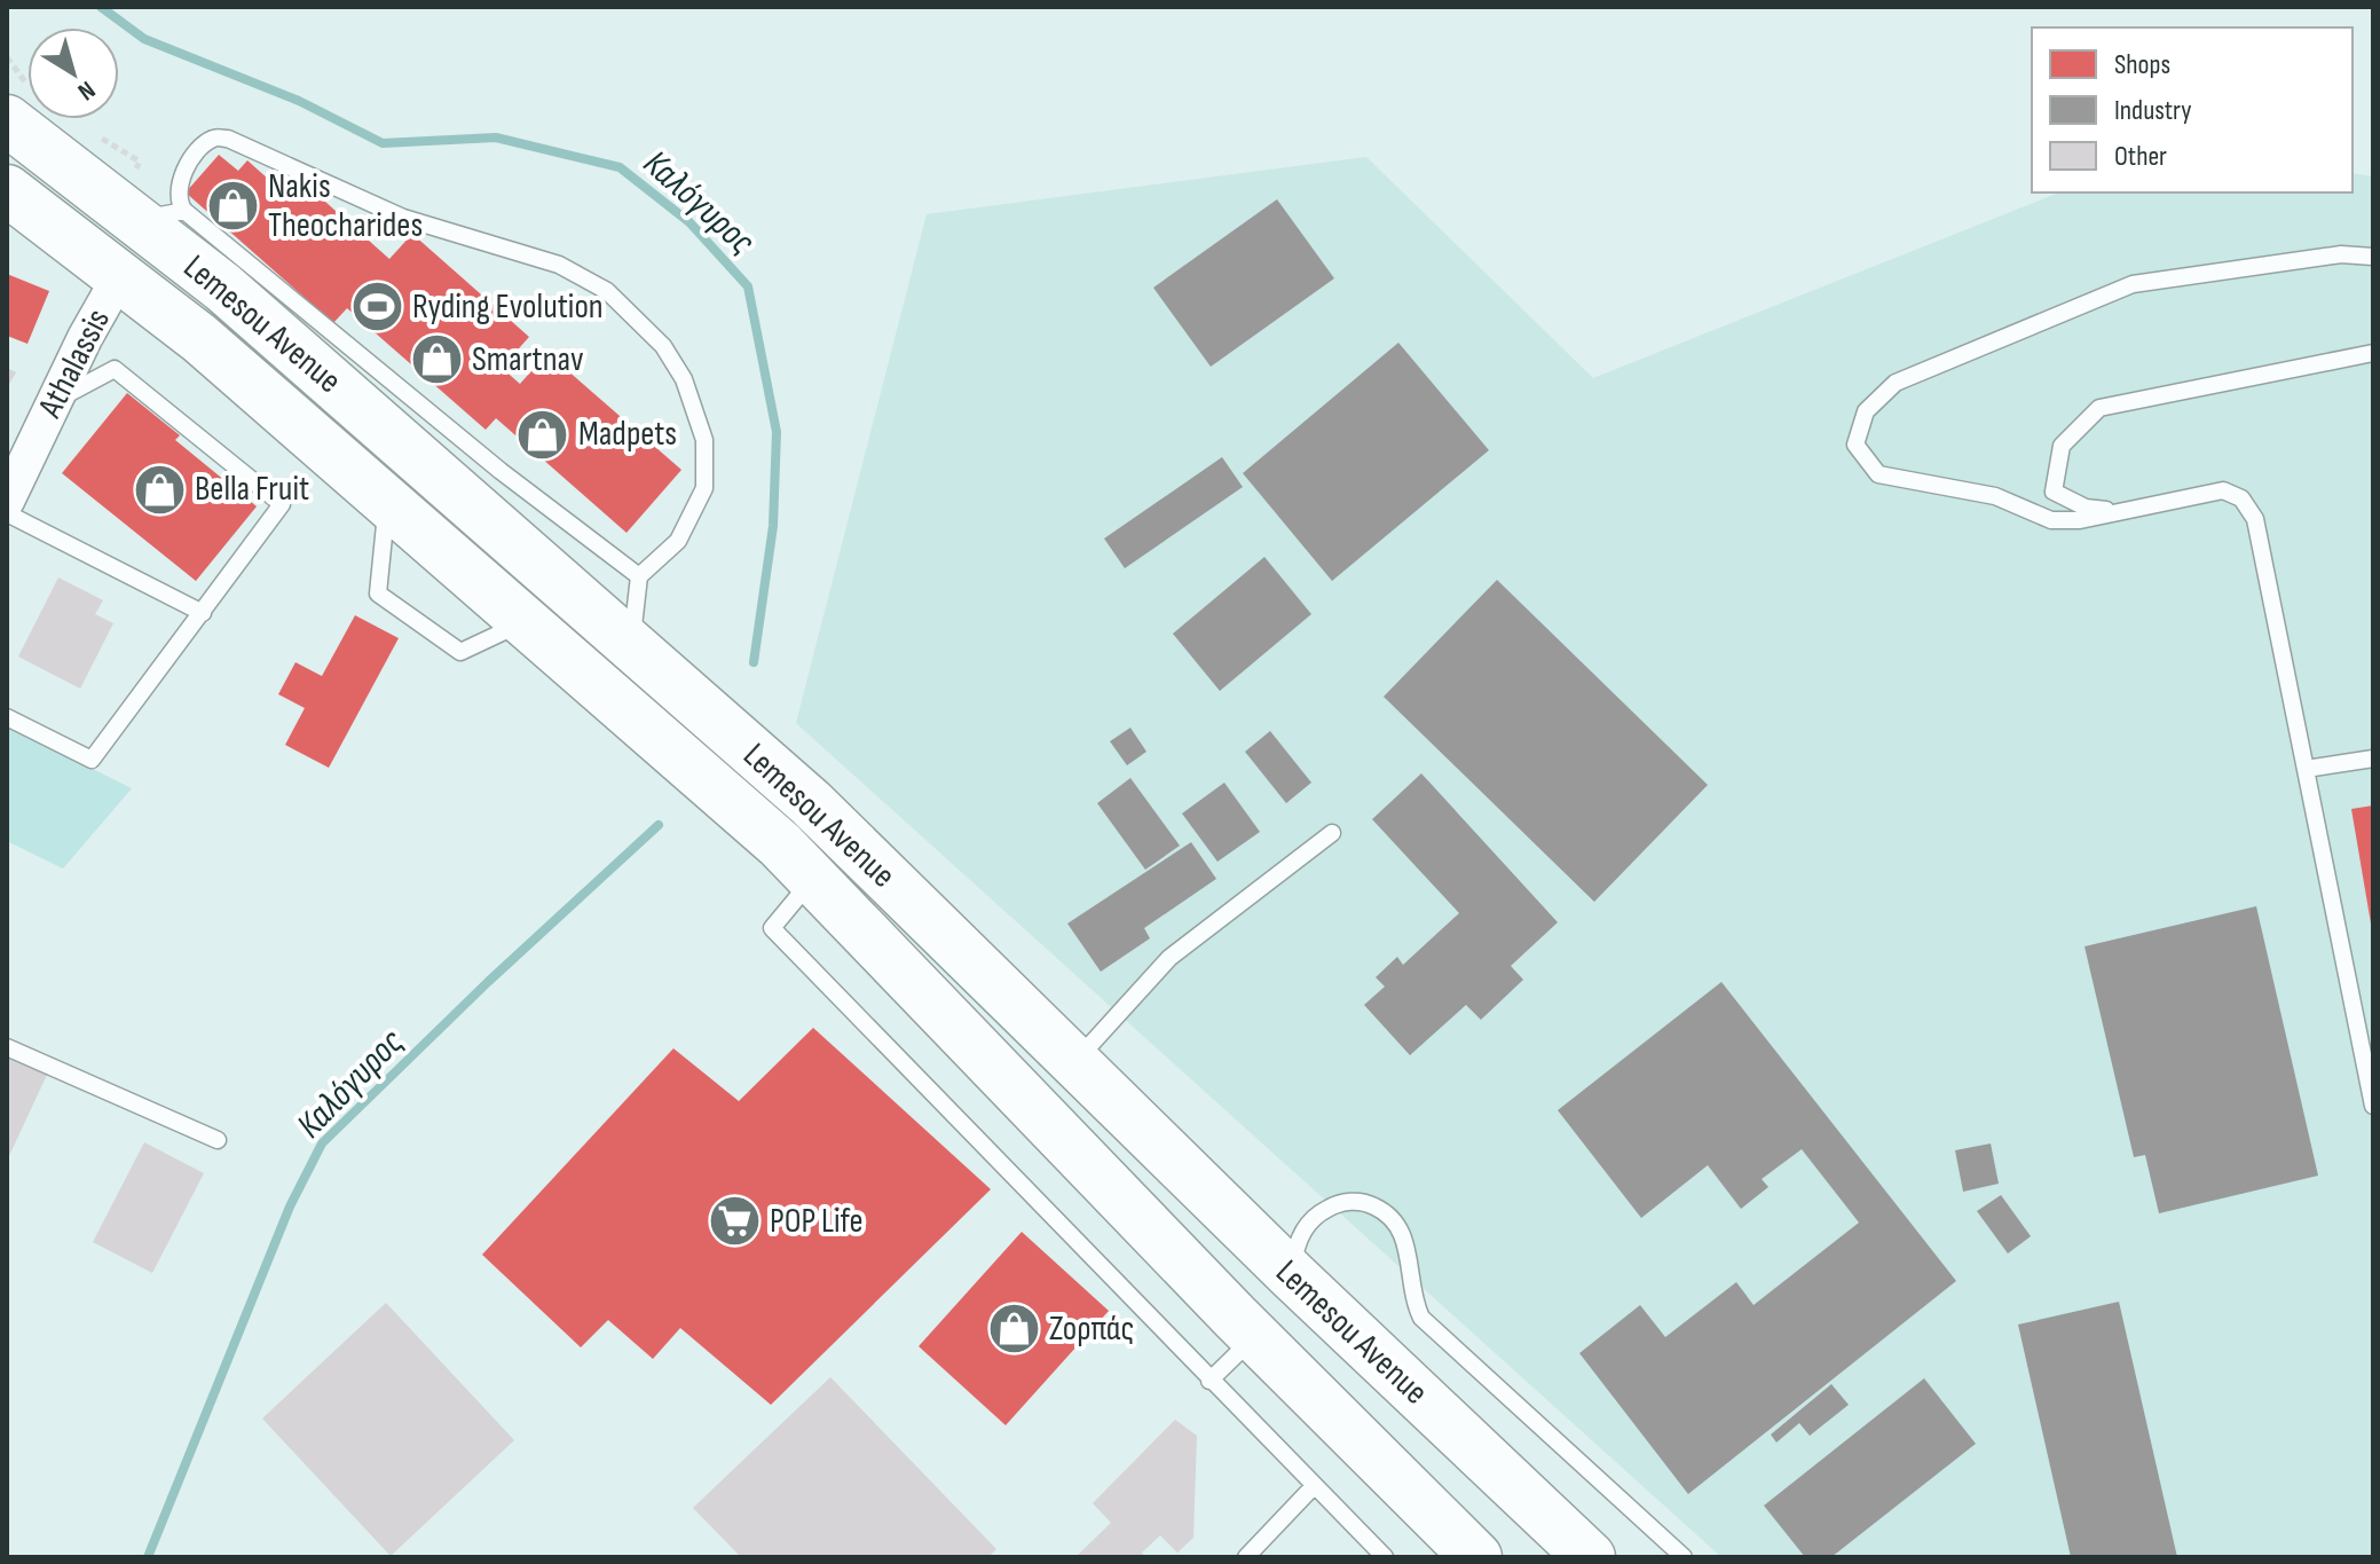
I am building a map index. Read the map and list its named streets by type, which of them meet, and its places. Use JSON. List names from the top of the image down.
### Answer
{
  "streets": {
    "main road": ["Lemesou Avenue"],
    "street": ["Athalassis"]
  },
  "crossings": [
    ["Lemesou Avenue", "Athalassis"]
  ],
  "water": ["Καλόγυρος"],
  "places": {
    "shop": [
      "Nakis Theocharides",
      "Smartnav",
      "Madpets",
      "Bella Fruit",
      "Ζορπάς"
    ],
    "sports": ["Ryding Evolution"],
    "supermarket": ["POP Life"]
  },
  "legend": ["Shops", "Industry", "Other"],
  "north": "bottom right"
}
